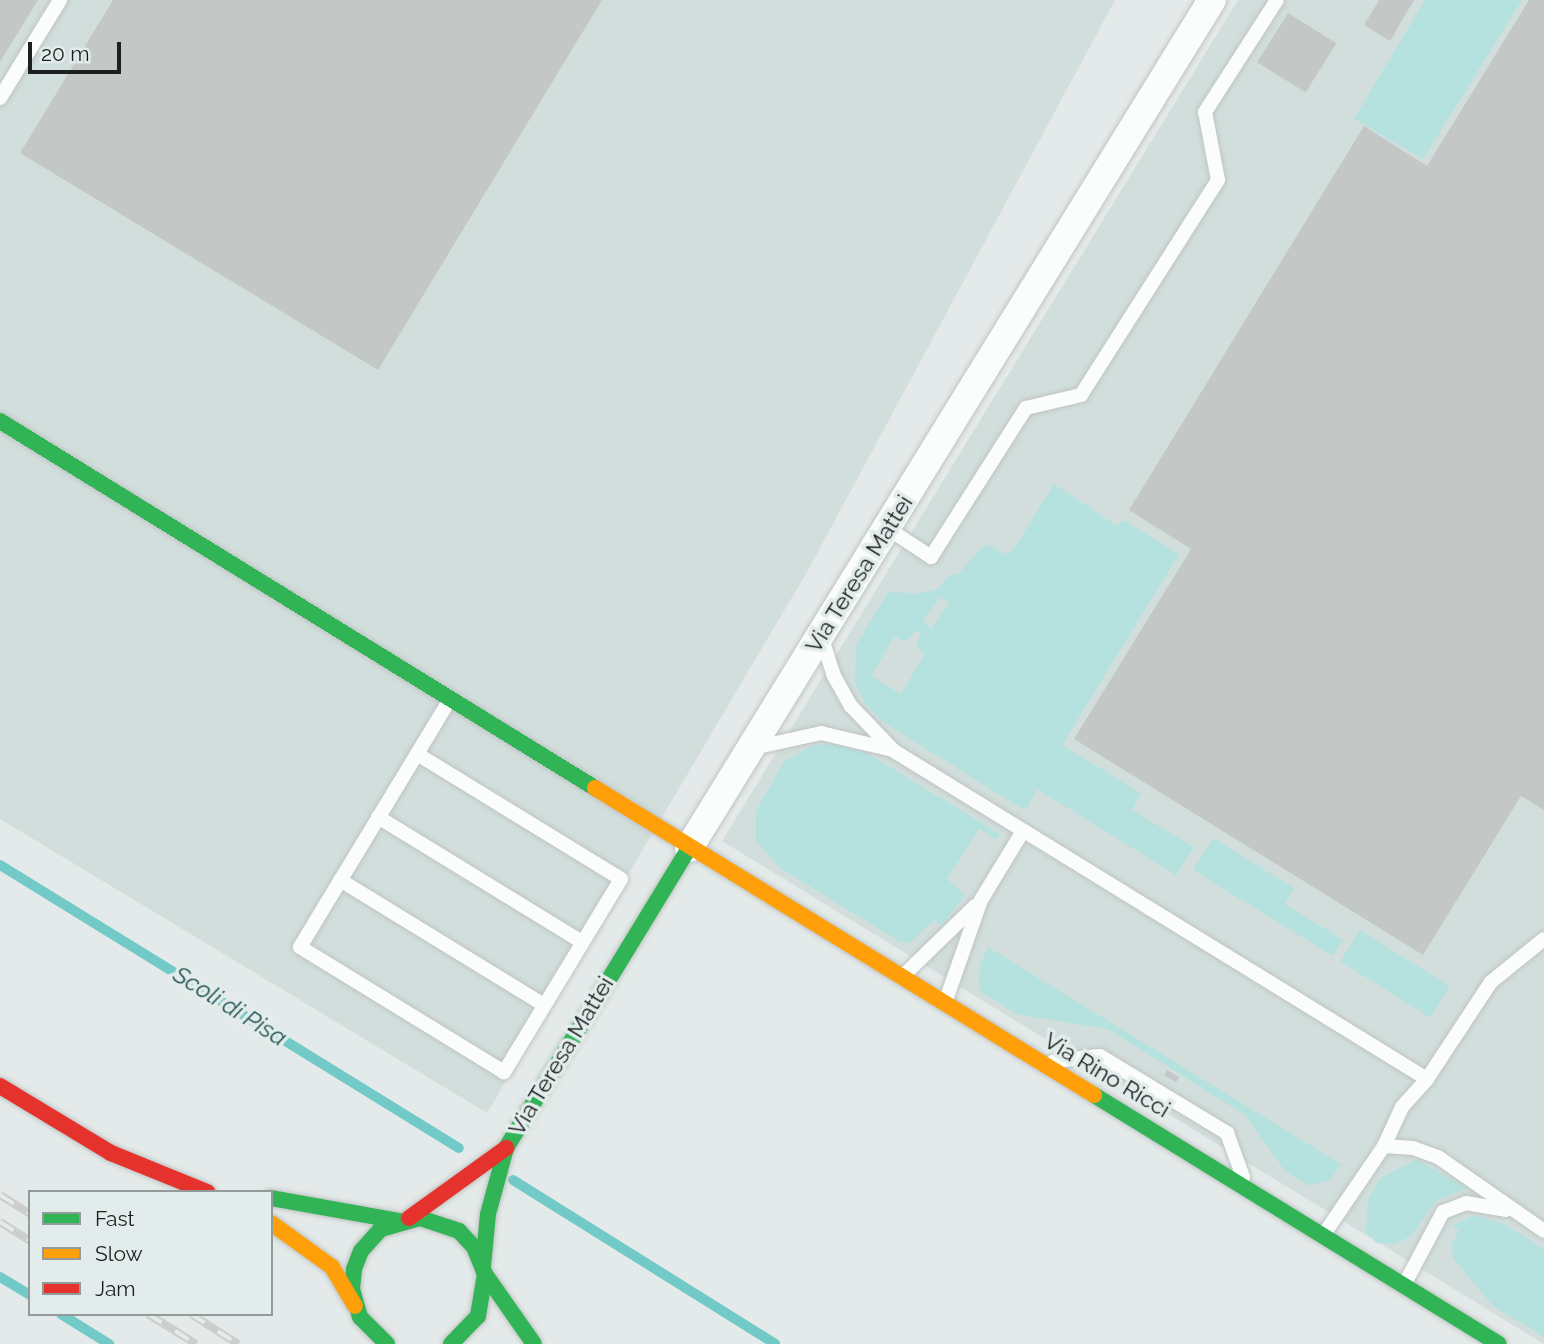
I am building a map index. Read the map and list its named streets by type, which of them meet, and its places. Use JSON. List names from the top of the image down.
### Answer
{
  "streets": {
    "street": ["Via Teresa Mattei", "Via Rino Ricci"]
  },
  "crossings": [
    ["Via Teresa Mattei", "Via Rino Ricci"]
  ],
  "water": ["Scoli di Pisa"],
  "legend": ["Fast", "Slow", "Jam"],
  "scale_bar": "20 m"
}
